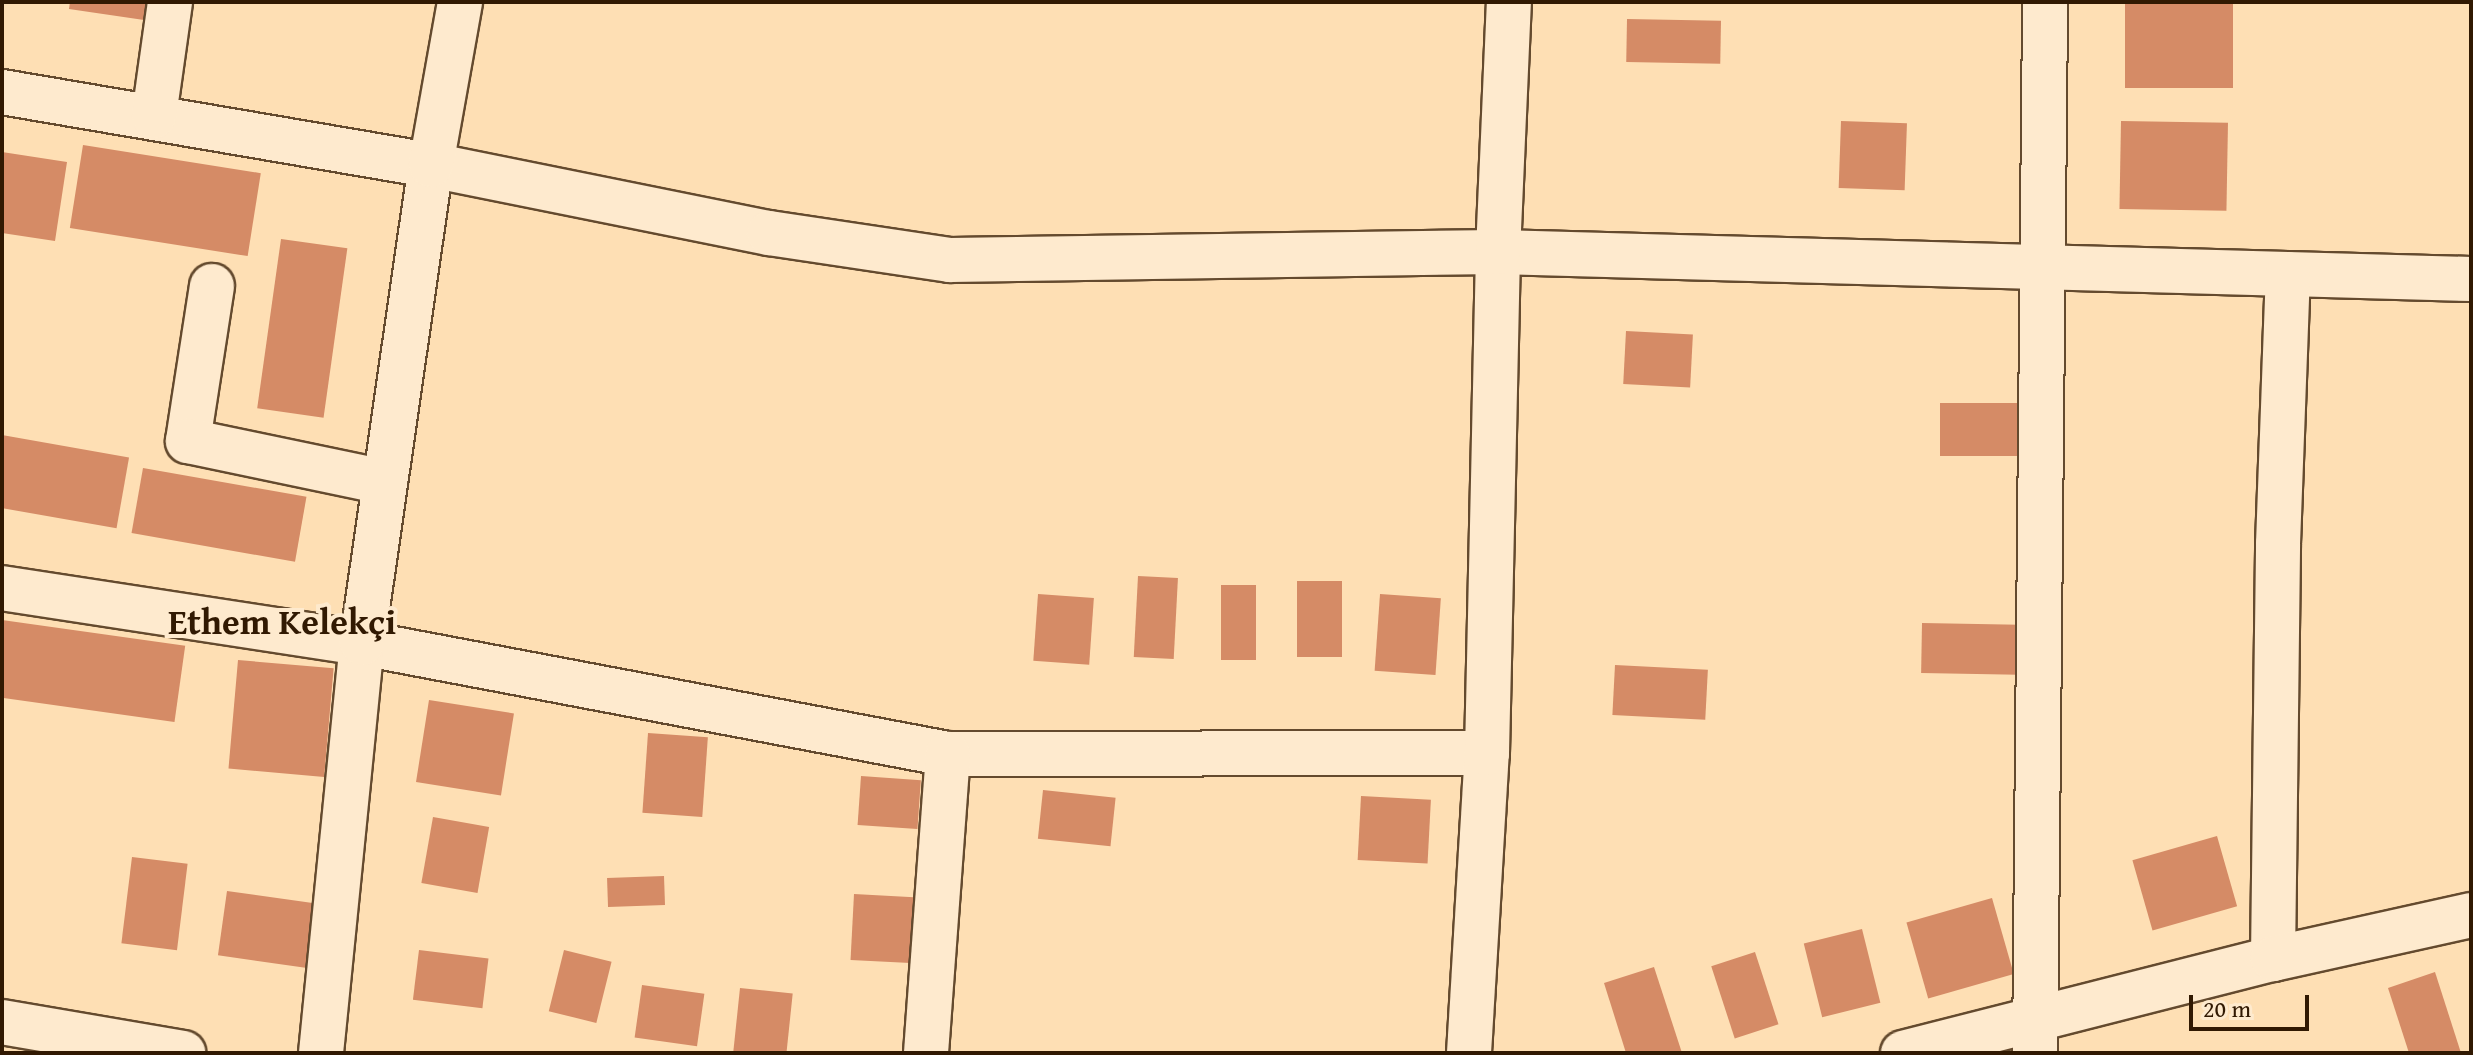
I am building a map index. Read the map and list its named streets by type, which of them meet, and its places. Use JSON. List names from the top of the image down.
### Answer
{
  "districts": ["Ethem Kelekçi"],
  "scale_bar": "20 m"
}
